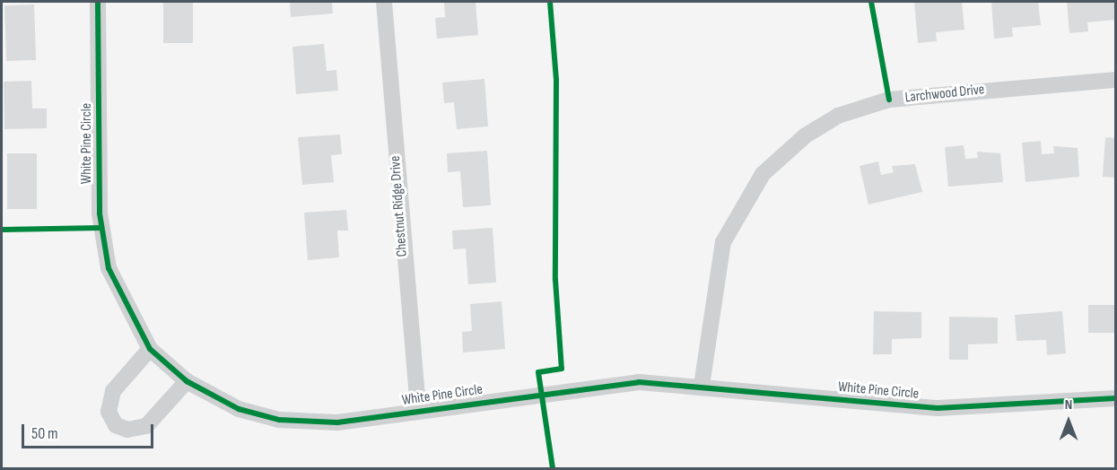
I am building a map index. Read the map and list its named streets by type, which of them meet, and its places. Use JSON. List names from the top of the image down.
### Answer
{
  "streets": {
    "street": ["Larchwood Drive", "White Pine Circle", "Chestnut Ridge Drive"]
  },
  "crossings": [
    ["Larchwood Drive", "White Pine Circle"],
    ["White Pine Circle", "Chestnut Ridge Drive"]
  ],
  "scale_bar": "50 m",
  "north": "top"
}
